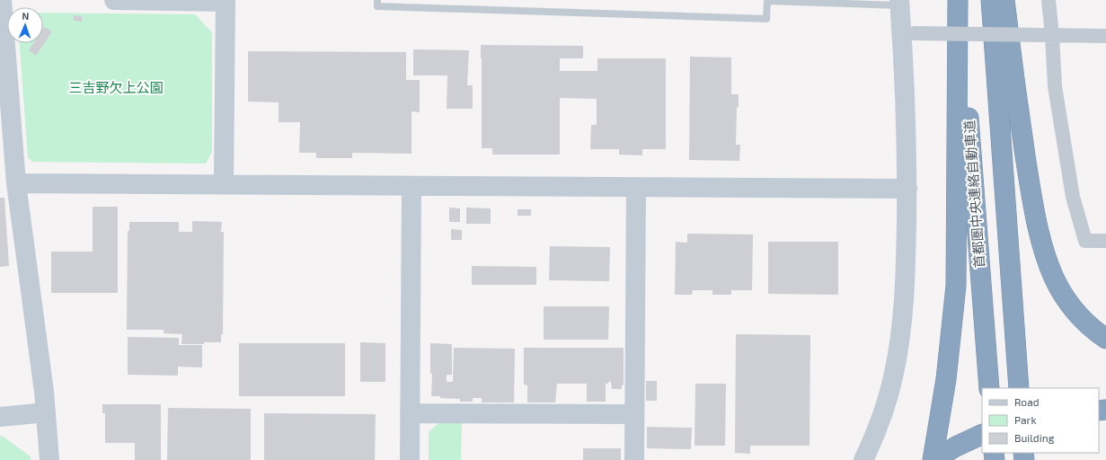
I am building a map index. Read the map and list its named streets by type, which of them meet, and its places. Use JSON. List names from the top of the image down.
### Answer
{
  "streets": {
    "highway": ["首都圏中央連絡自動車道"]
  },
  "parks": ["三吉野欠上公園"],
  "legend": ["Road", "Park", "Building"],
  "north": "top"
}
